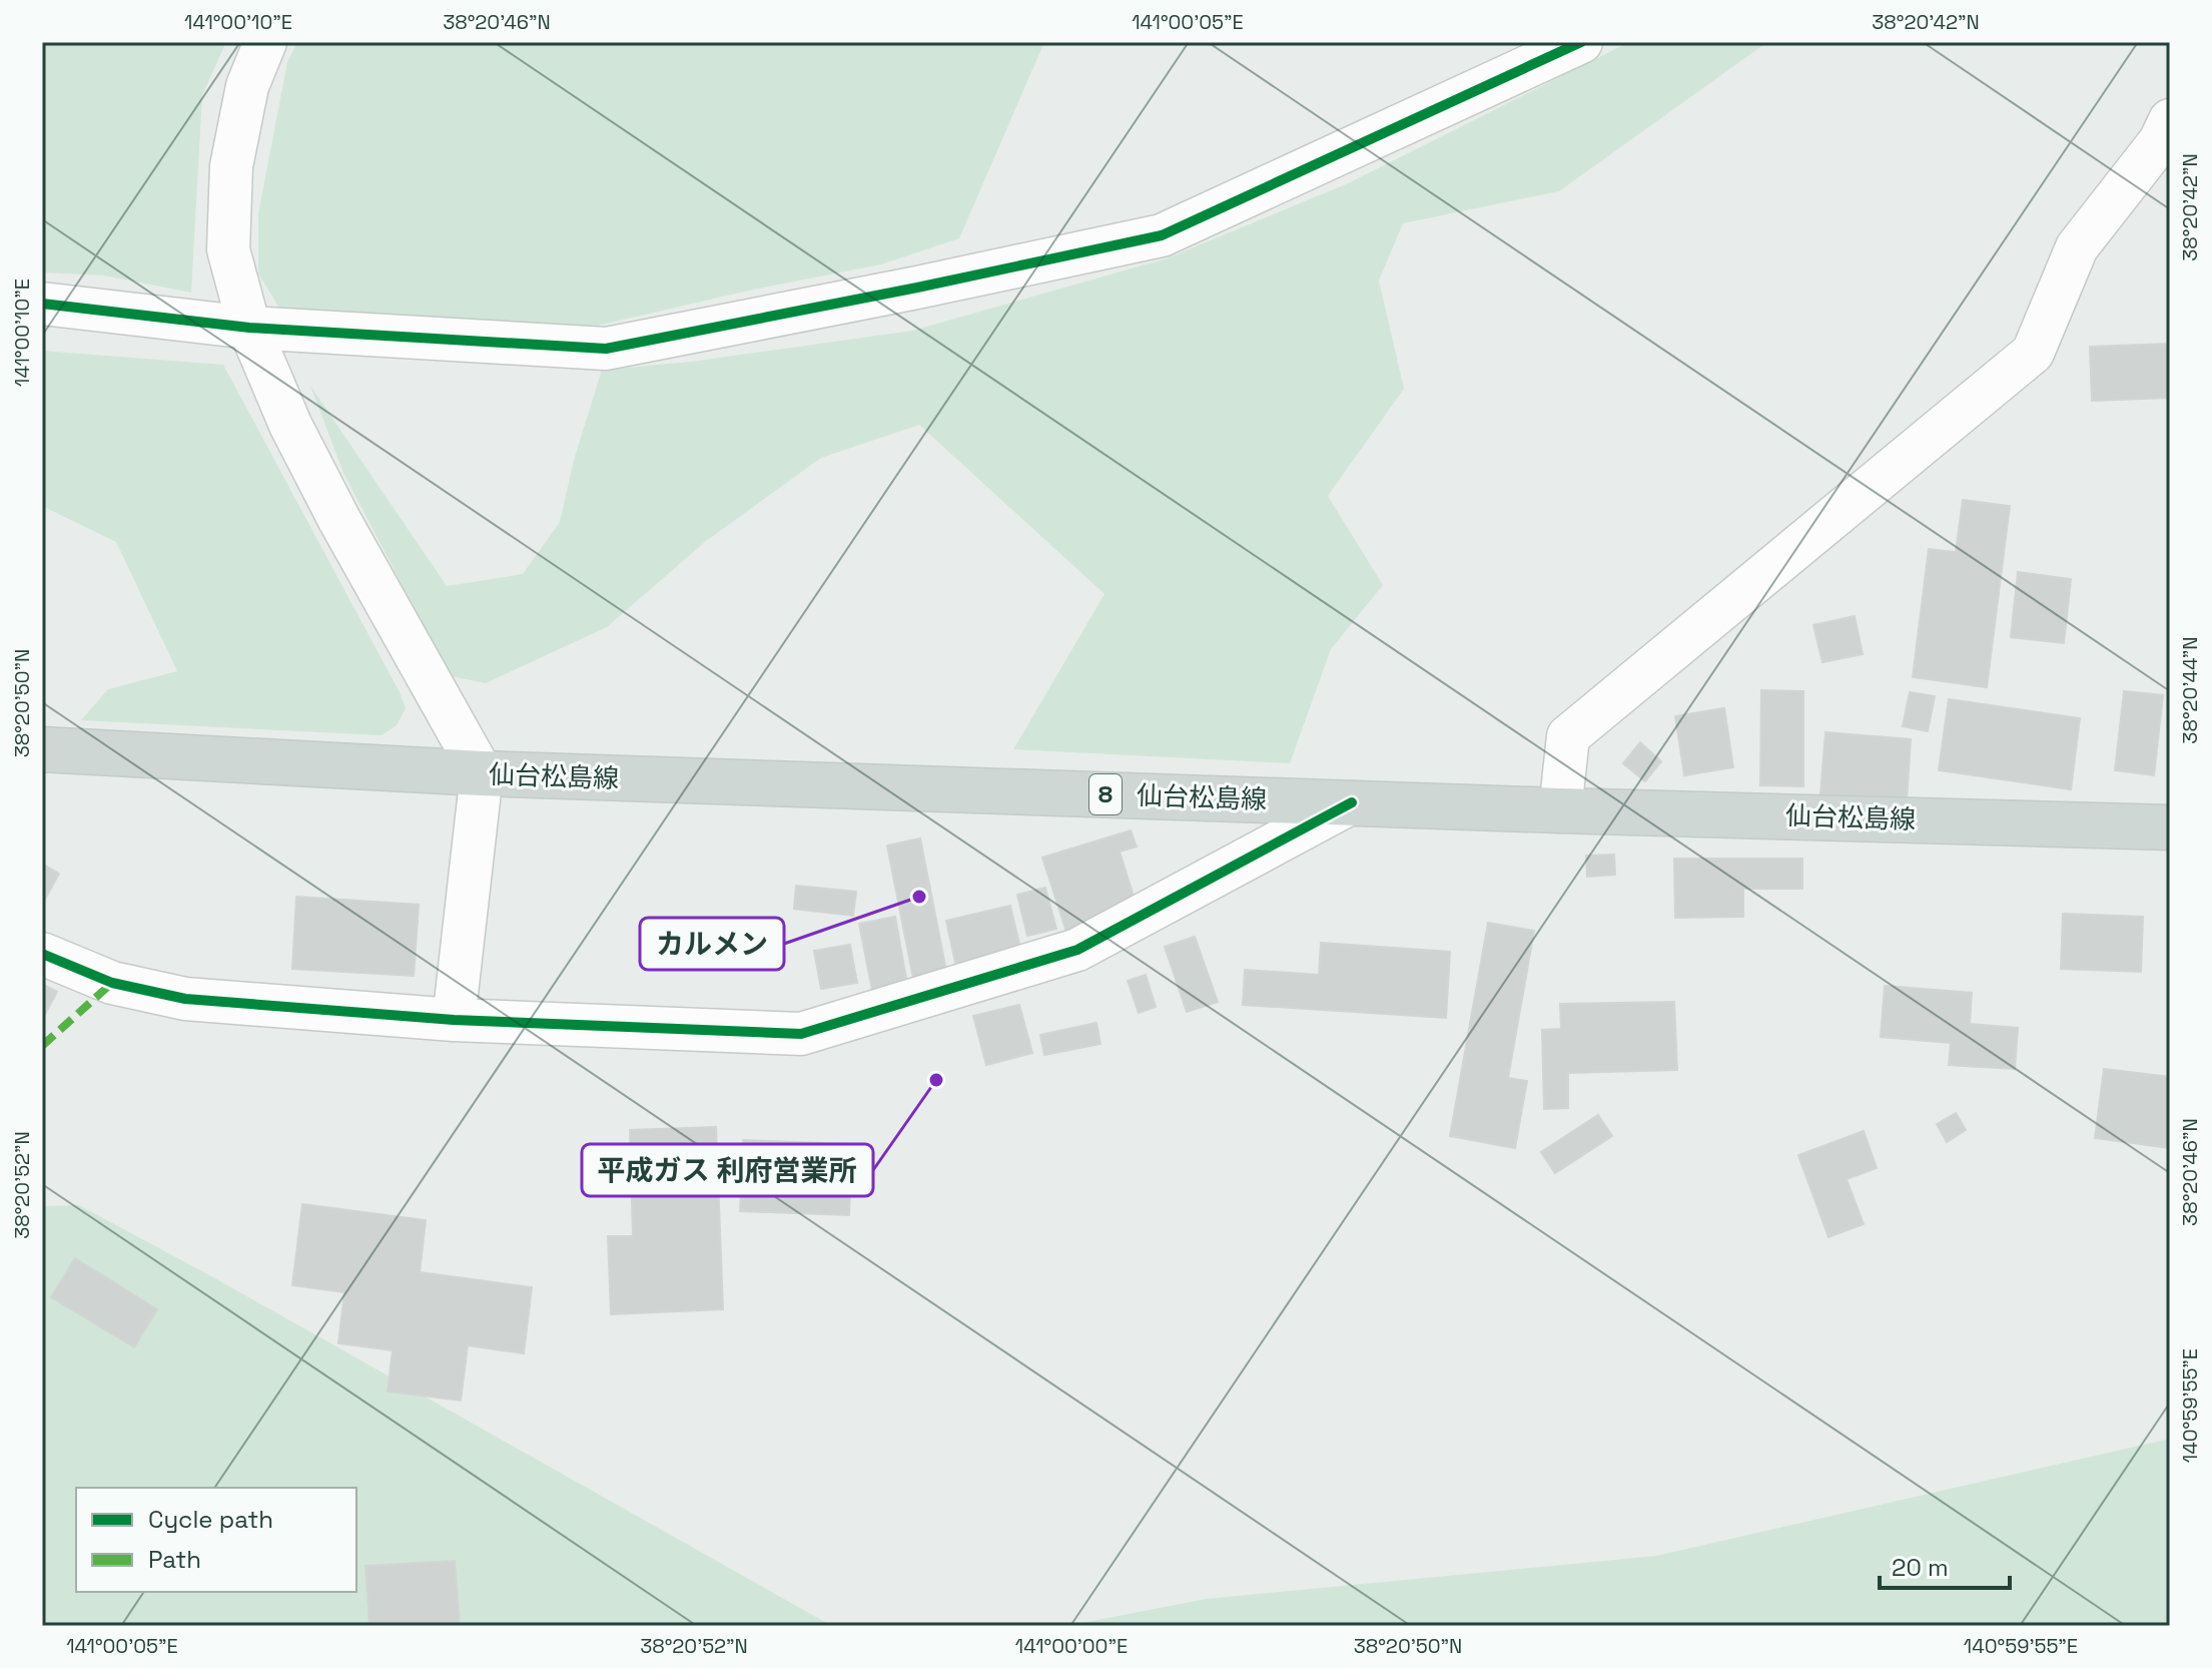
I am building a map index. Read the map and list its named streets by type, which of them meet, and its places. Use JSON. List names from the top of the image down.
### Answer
{
  "streets": {
    "main road": ["仙台松島線", "8"]
  },
  "places": ["カルメン", "平成ガス 利府営業所"],
  "legend": ["Cycle path", "Path"],
  "scale_bar": "20 m",
  "coordinates": [
    "141°00'10\"E",
    "38°20'46\"N",
    "141°00'05\"E",
    "38°20'42\"N",
    "38°20'44\"N",
    "38°20'50\"N",
    "38°20'52\"N",
    "140°59'55\"E",
    "141°00'00\"E"
  ]
}
